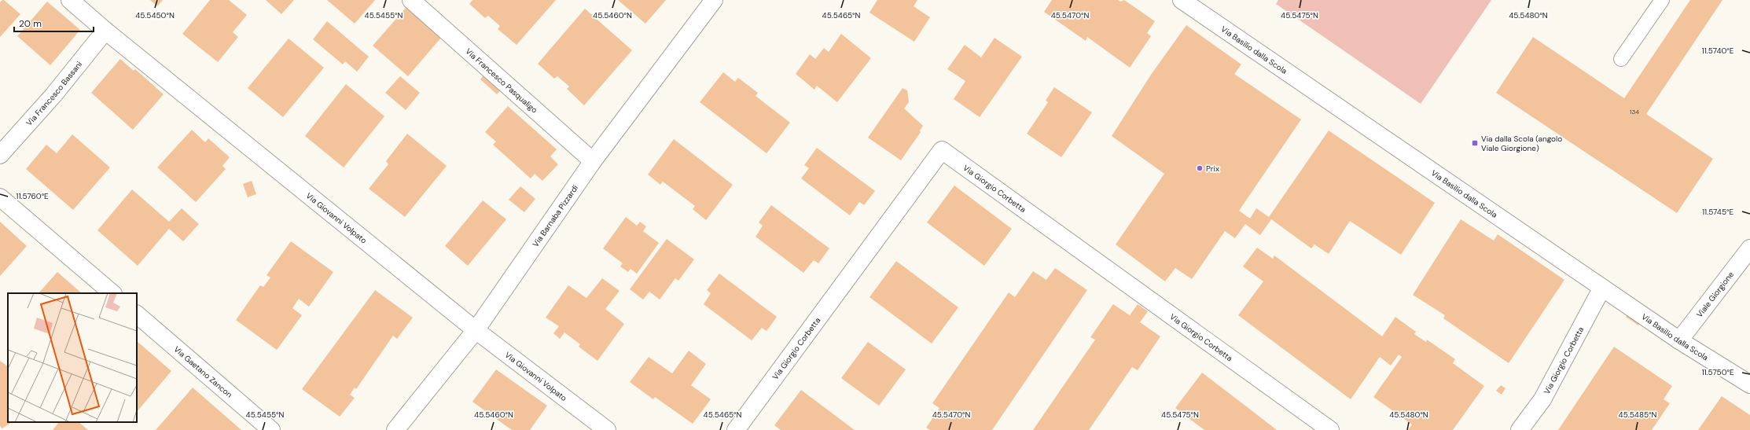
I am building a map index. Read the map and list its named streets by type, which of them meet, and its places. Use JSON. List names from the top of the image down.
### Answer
{
  "streets": {
    "street": [
      "Via Basilio dalla Scola",
      "Via Francesco Pasqualigo",
      "Via Francesco Bassani",
      "Via Giorgio Corbetta",
      "Via Barnaba Pizzardi",
      "Via Giovanni Volpato",
      "Viale Giorgione",
      "Via Gaetano Zancon"
    ]
  },
  "crossings": [
    ["Via Basilio dalla Scola", "Via Giorgio Corbetta"],
    ["Via Basilio dalla Scola", "Viale Giorgione"],
    ["Via Francesco Pasqualigo", "Via Barnaba Pizzardi"],
    ["Via Francesco Bassani", "Via Giovanni Volpato"],
    ["Via Barnaba Pizzardi", "Via Giovanni Volpato"]
  ],
  "places": {
    "transit": ["Via dalla Scola (angolo Viale Giorgione)"],
    "other": ["Prix"]
  },
  "house_numbers": ["134"],
  "scale_bar": "20 m",
  "coordinates": [
    "45.5450°N",
    "45.5455°N",
    "45.5460°N",
    "45.5465°N",
    "45.5470°N",
    "45.5475°N",
    "45.5480°N",
    "11.5740°E",
    "11.5760°E",
    "11.5745°E",
    "11.5750°E",
    "45.5485°N"
  ]
}
